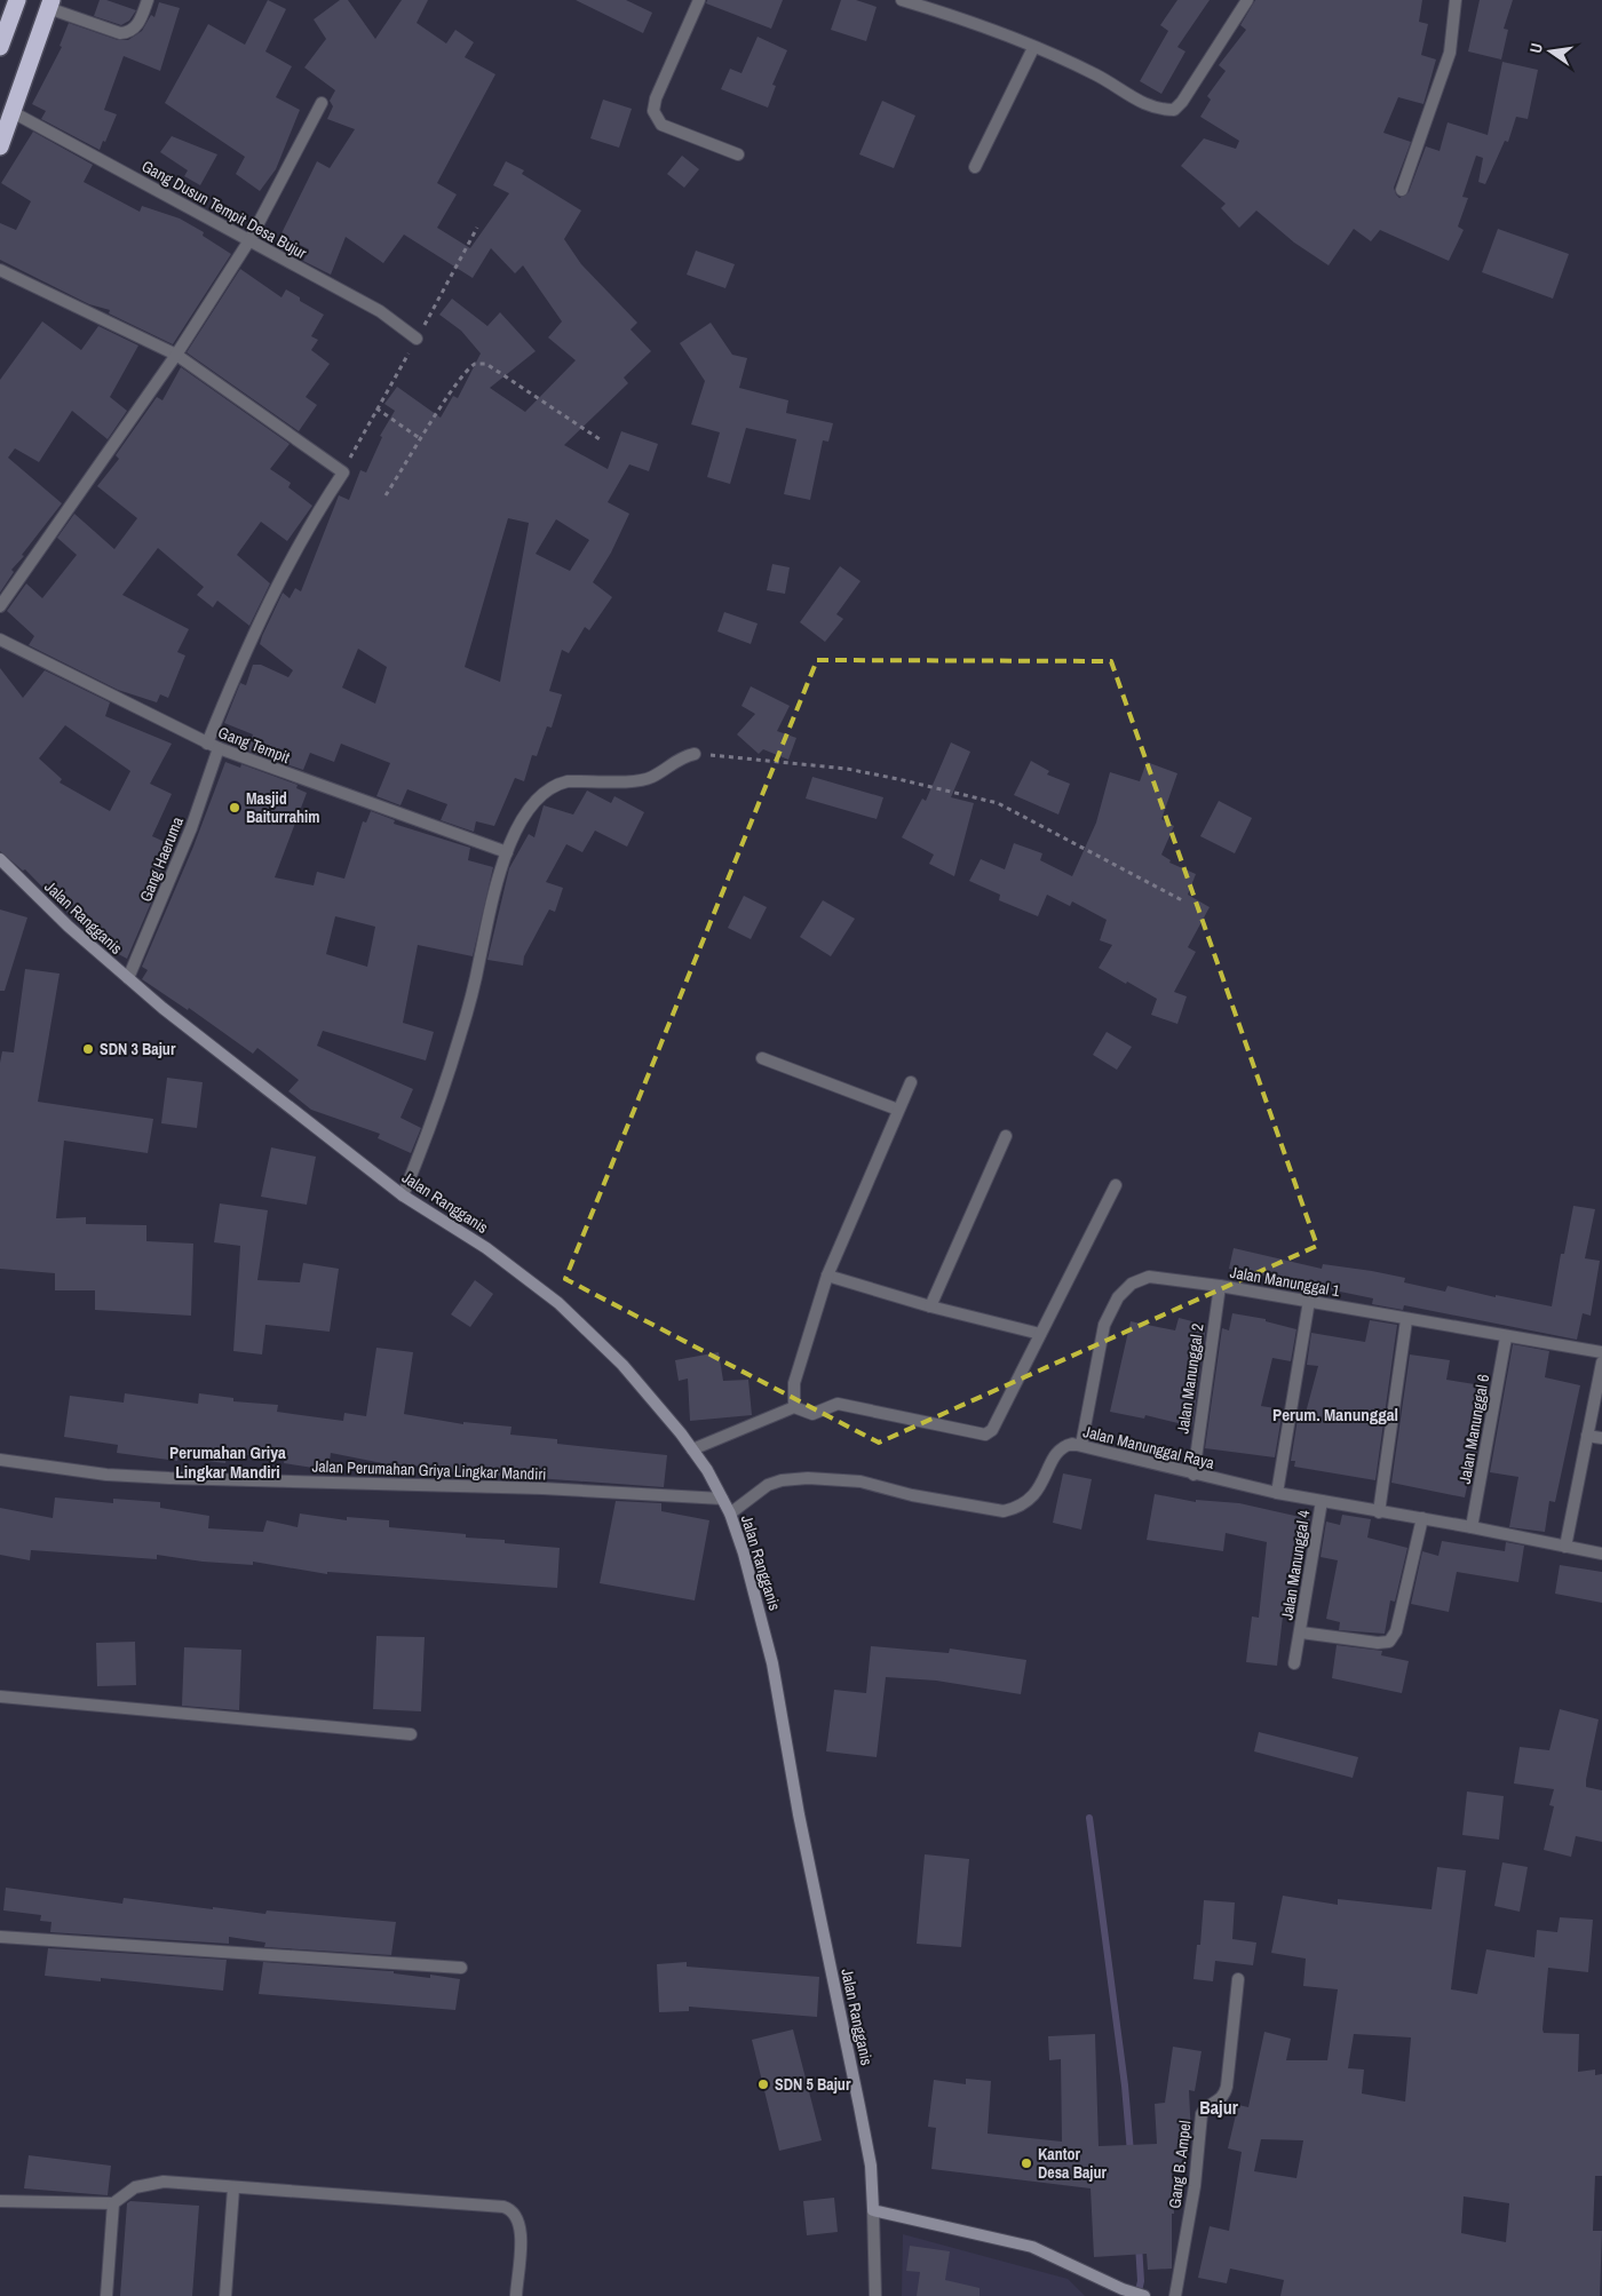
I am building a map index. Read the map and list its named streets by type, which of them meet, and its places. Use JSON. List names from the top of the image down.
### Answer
{
  "streets": {
    "street": [
      "Gang Dusun Tempit Desa Bujur",
      "Gang Tempit",
      "Gang Haeruma",
      "Jalan Rangganis",
      "Jalan Manunggal 1",
      "Jalan Manunggal 2",
      "Jalan Manunggal 6",
      "Jalan Manunggal Raya",
      "Jalan Perumahan Griya Lingkar Mandiri",
      "Jalan Manunggal 4",
      "Gang B. Ampel"
    ]
  },
  "crossings": [
    ["Gang Tempit", "Gang Haeruma"],
    ["Gang Haeruma", "Jalan Rangganis"],
    ["Jalan Rangganis", "Jalan Manunggal Raya"],
    ["Jalan Rangganis", "Jalan Perumahan Griya Lingkar Mandiri"],
    ["Jalan Manunggal 1", "Jalan Manunggal 2"],
    ["Jalan Manunggal 1", "Jalan Manunggal 6"],
    ["Jalan Manunggal 1", "Jalan Manunggal Raya"],
    ["Jalan Manunggal 2", "Jalan Manunggal Raya"],
    ["Jalan Manunggal 6", "Jalan Manunggal Raya"],
    ["Jalan Manunggal Raya", "Jalan Manunggal 4"]
  ],
  "districts": ["Perum. Manunggal", "Perumahan Griya Lingkar Mandiri", "Bajur"],
  "places": [
    "Masjid Baiturrahim",
    "SDN 3 Bajur",
    "SDN 5 Bajur",
    "Kantor Desa Bajur"
  ],
  "north": "left"
}
